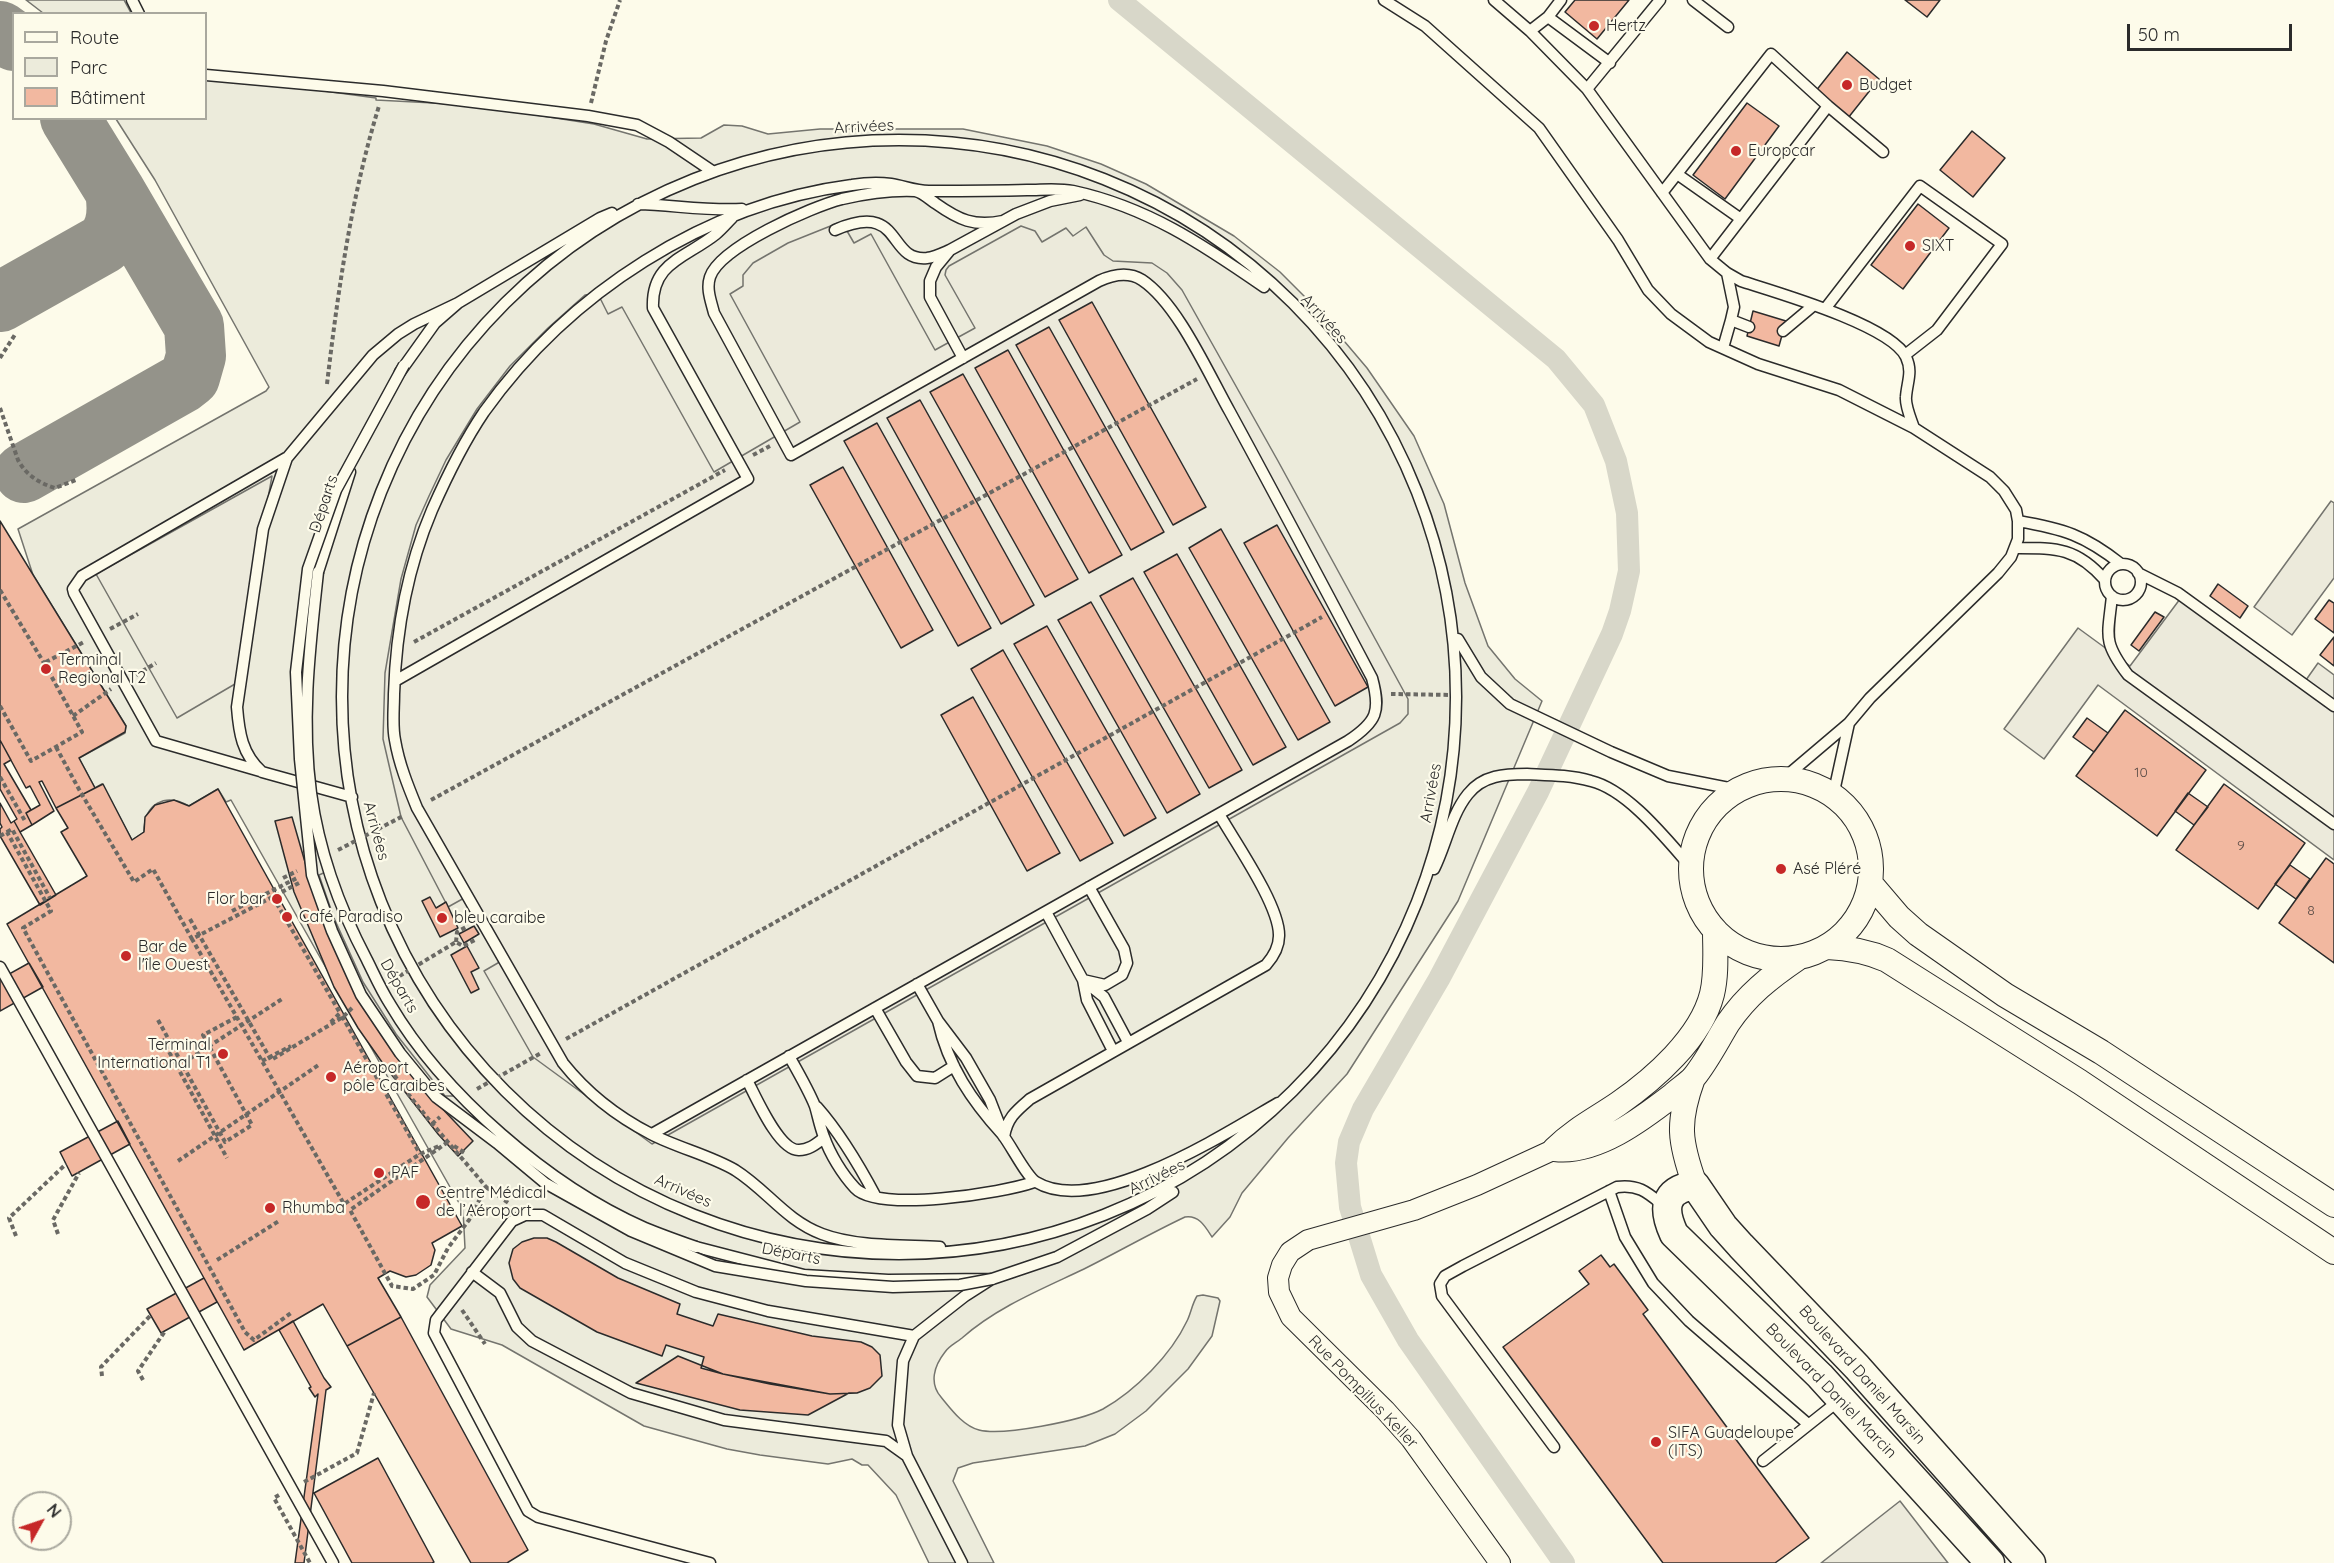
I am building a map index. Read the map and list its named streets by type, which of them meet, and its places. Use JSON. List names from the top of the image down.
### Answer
{
  "streets": {
    "main road": ["Boulevard Daniel Marsin", "Boulevard Daniel Marcin"],
    "street": ["Rue Pompilius Keller"],
    "lane": ["Arrivées", "Départs"]
  },
  "crossings": [
    ["Arrivées", "Départs"]
  ],
  "places": [
    "Hertz",
    "Budget",
    "Europcar",
    "SIXT",
    "Terminal Regional T2",
    "Asé Pléré",
    "Flor bar",
    "Café Paradiso",
    "bleu caraibe",
    "Bar de l'île Ouest",
    "Terminal International T1",
    "Aéroport pôle Caraibes",
    "PAF",
    "Centre Médical de l’Aéroport",
    "Rhumba",
    "SIFA Guadeloupe (ITS)"
  ],
  "house_numbers": ["10", "9", "8"],
  "legend": ["Route", "Parc", "Bâtiment"],
  "scale_bar": "50 m",
  "north": "top right"
}
